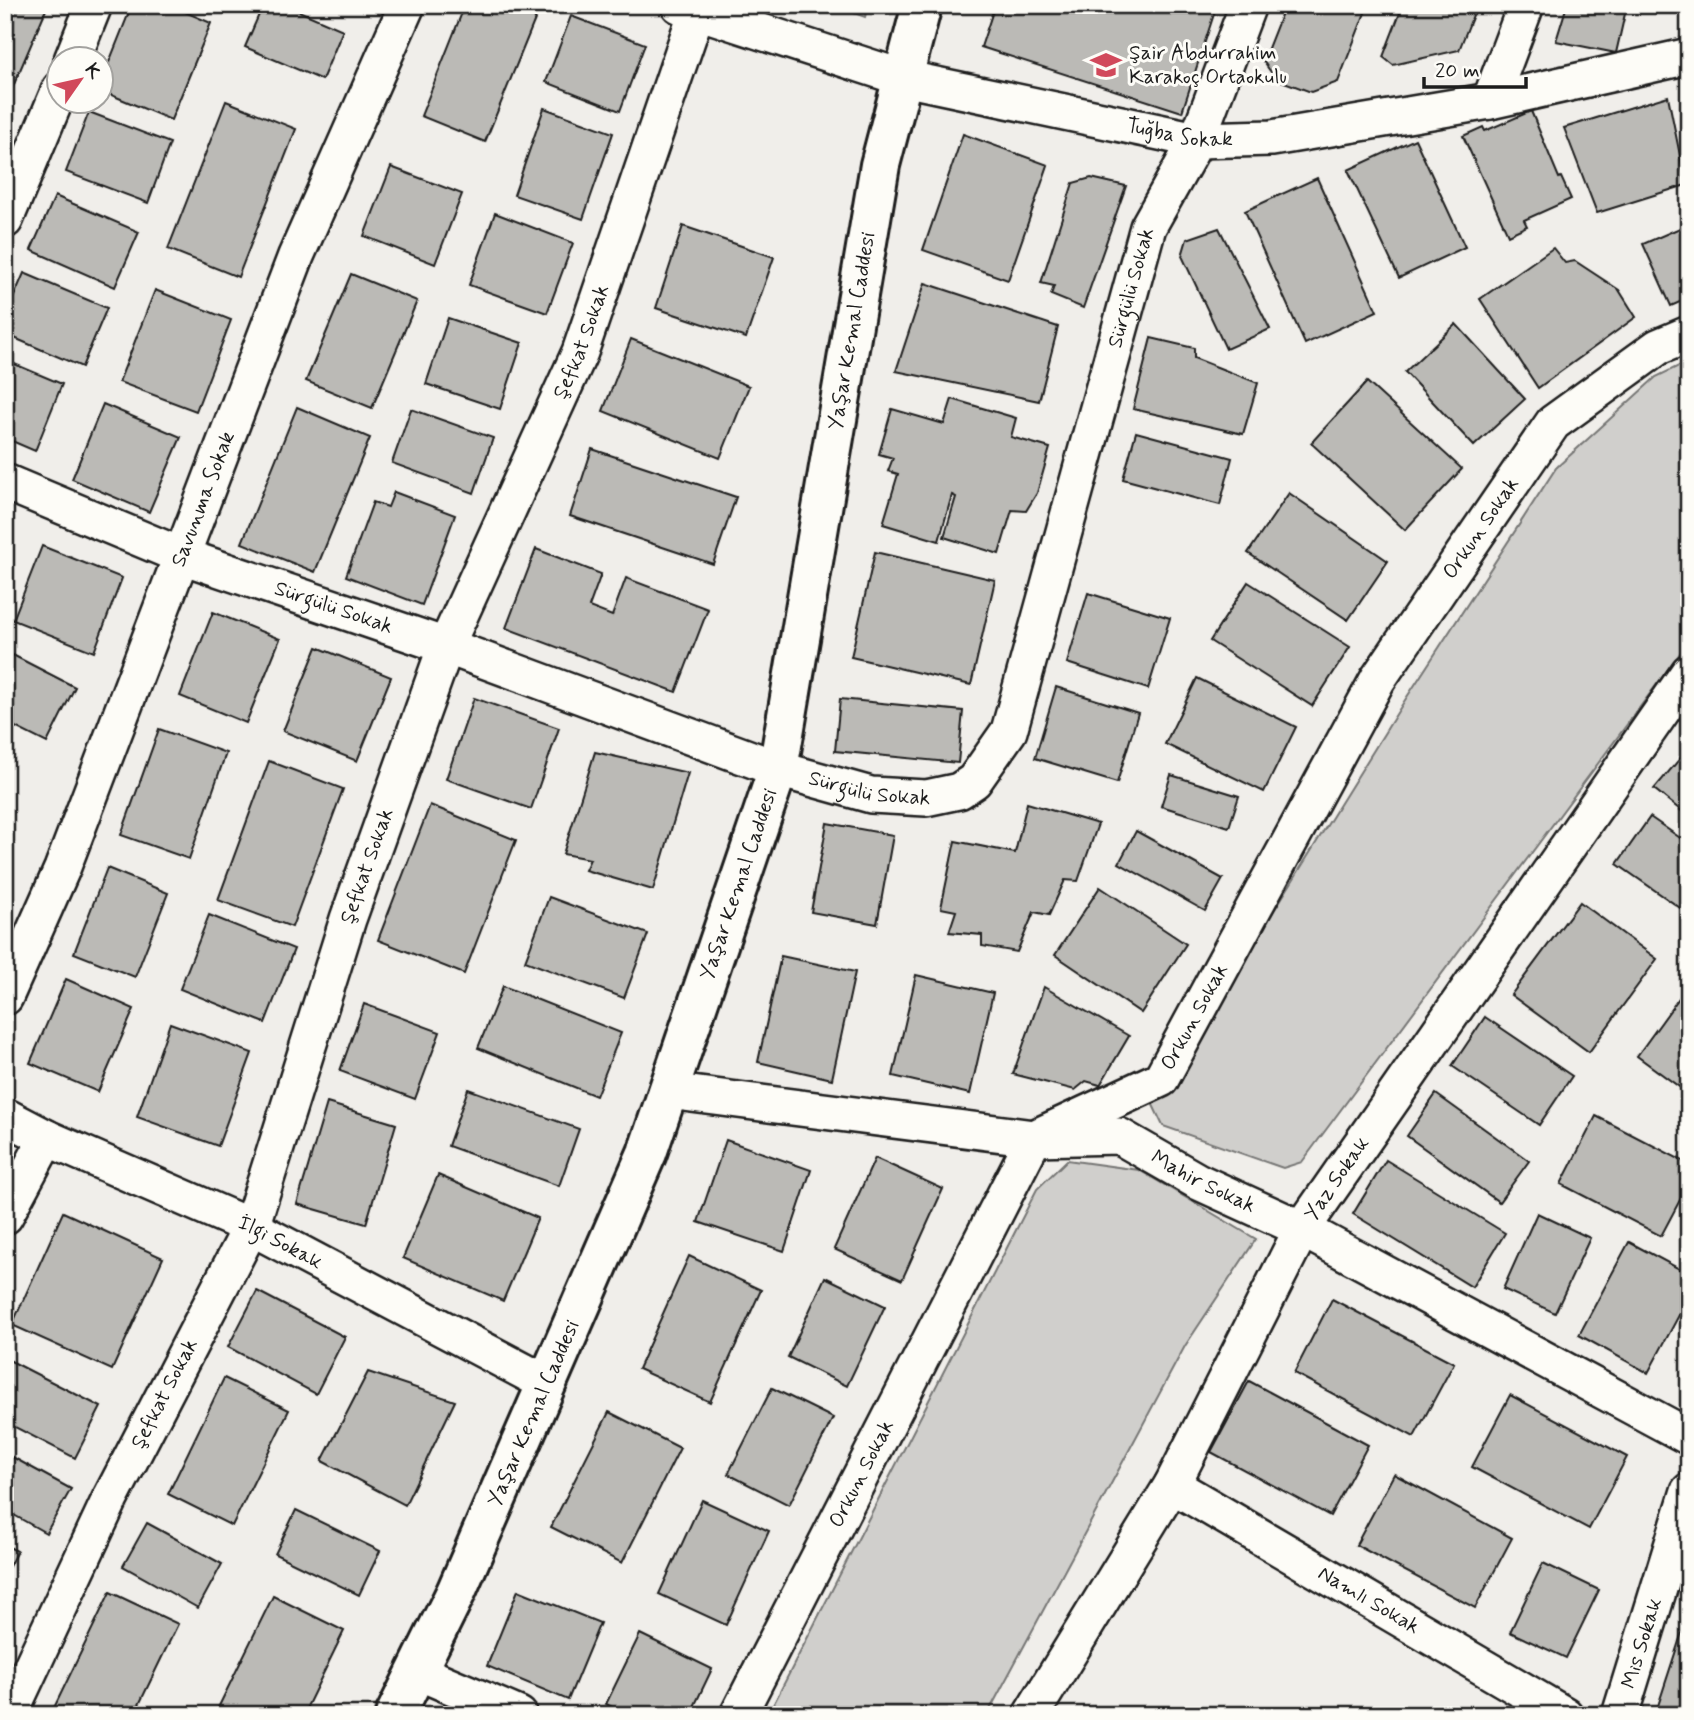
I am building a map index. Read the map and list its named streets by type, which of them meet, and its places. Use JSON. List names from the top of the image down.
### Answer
{
  "streets": {
    "street": [
      "Tuğba Sokak",
      "Sürgülü Sokak",
      "Yaşar Kemal Caddesi",
      "Şefkat Sokak",
      "Savunma Sokak",
      "Orkun Sokak",
      "Yaz Sokak",
      "Mahir Sokak",
      "İlgi Sokak",
      "Namlı Sokak",
      "Mis Sokak"
    ]
  },
  "crossings": [
    ["Tuğba Sokak", "Sürgülü Sokak"],
    ["Tuğba Sokak", "Yaşar Kemal Caddesi"],
    ["Tuğba Sokak", "Şefkat Sokak"],
    ["Sürgülü Sokak", "Yaşar Kemal Caddesi"],
    ["Sürgülü Sokak", "Şefkat Sokak"],
    ["Sürgülü Sokak", "Savunma Sokak"],
    ["Yaşar Kemal Caddesi", "Mahir Sokak"],
    ["Yaşar Kemal Caddesi", "İlgi Sokak"],
    ["Şefkat Sokak", "İlgi Sokak"],
    ["Orkun Sokak", "Mahir Sokak"],
    ["Yaz Sokak", "Mahir Sokak"],
    ["Yaz Sokak", "Namlı Sokak"]
  ],
  "places": {
    "school or university": ["Şair Abdurrahim Karakoç Ortaokulu"]
  },
  "scale_bar": "20 m",
  "north": "top right"
}
